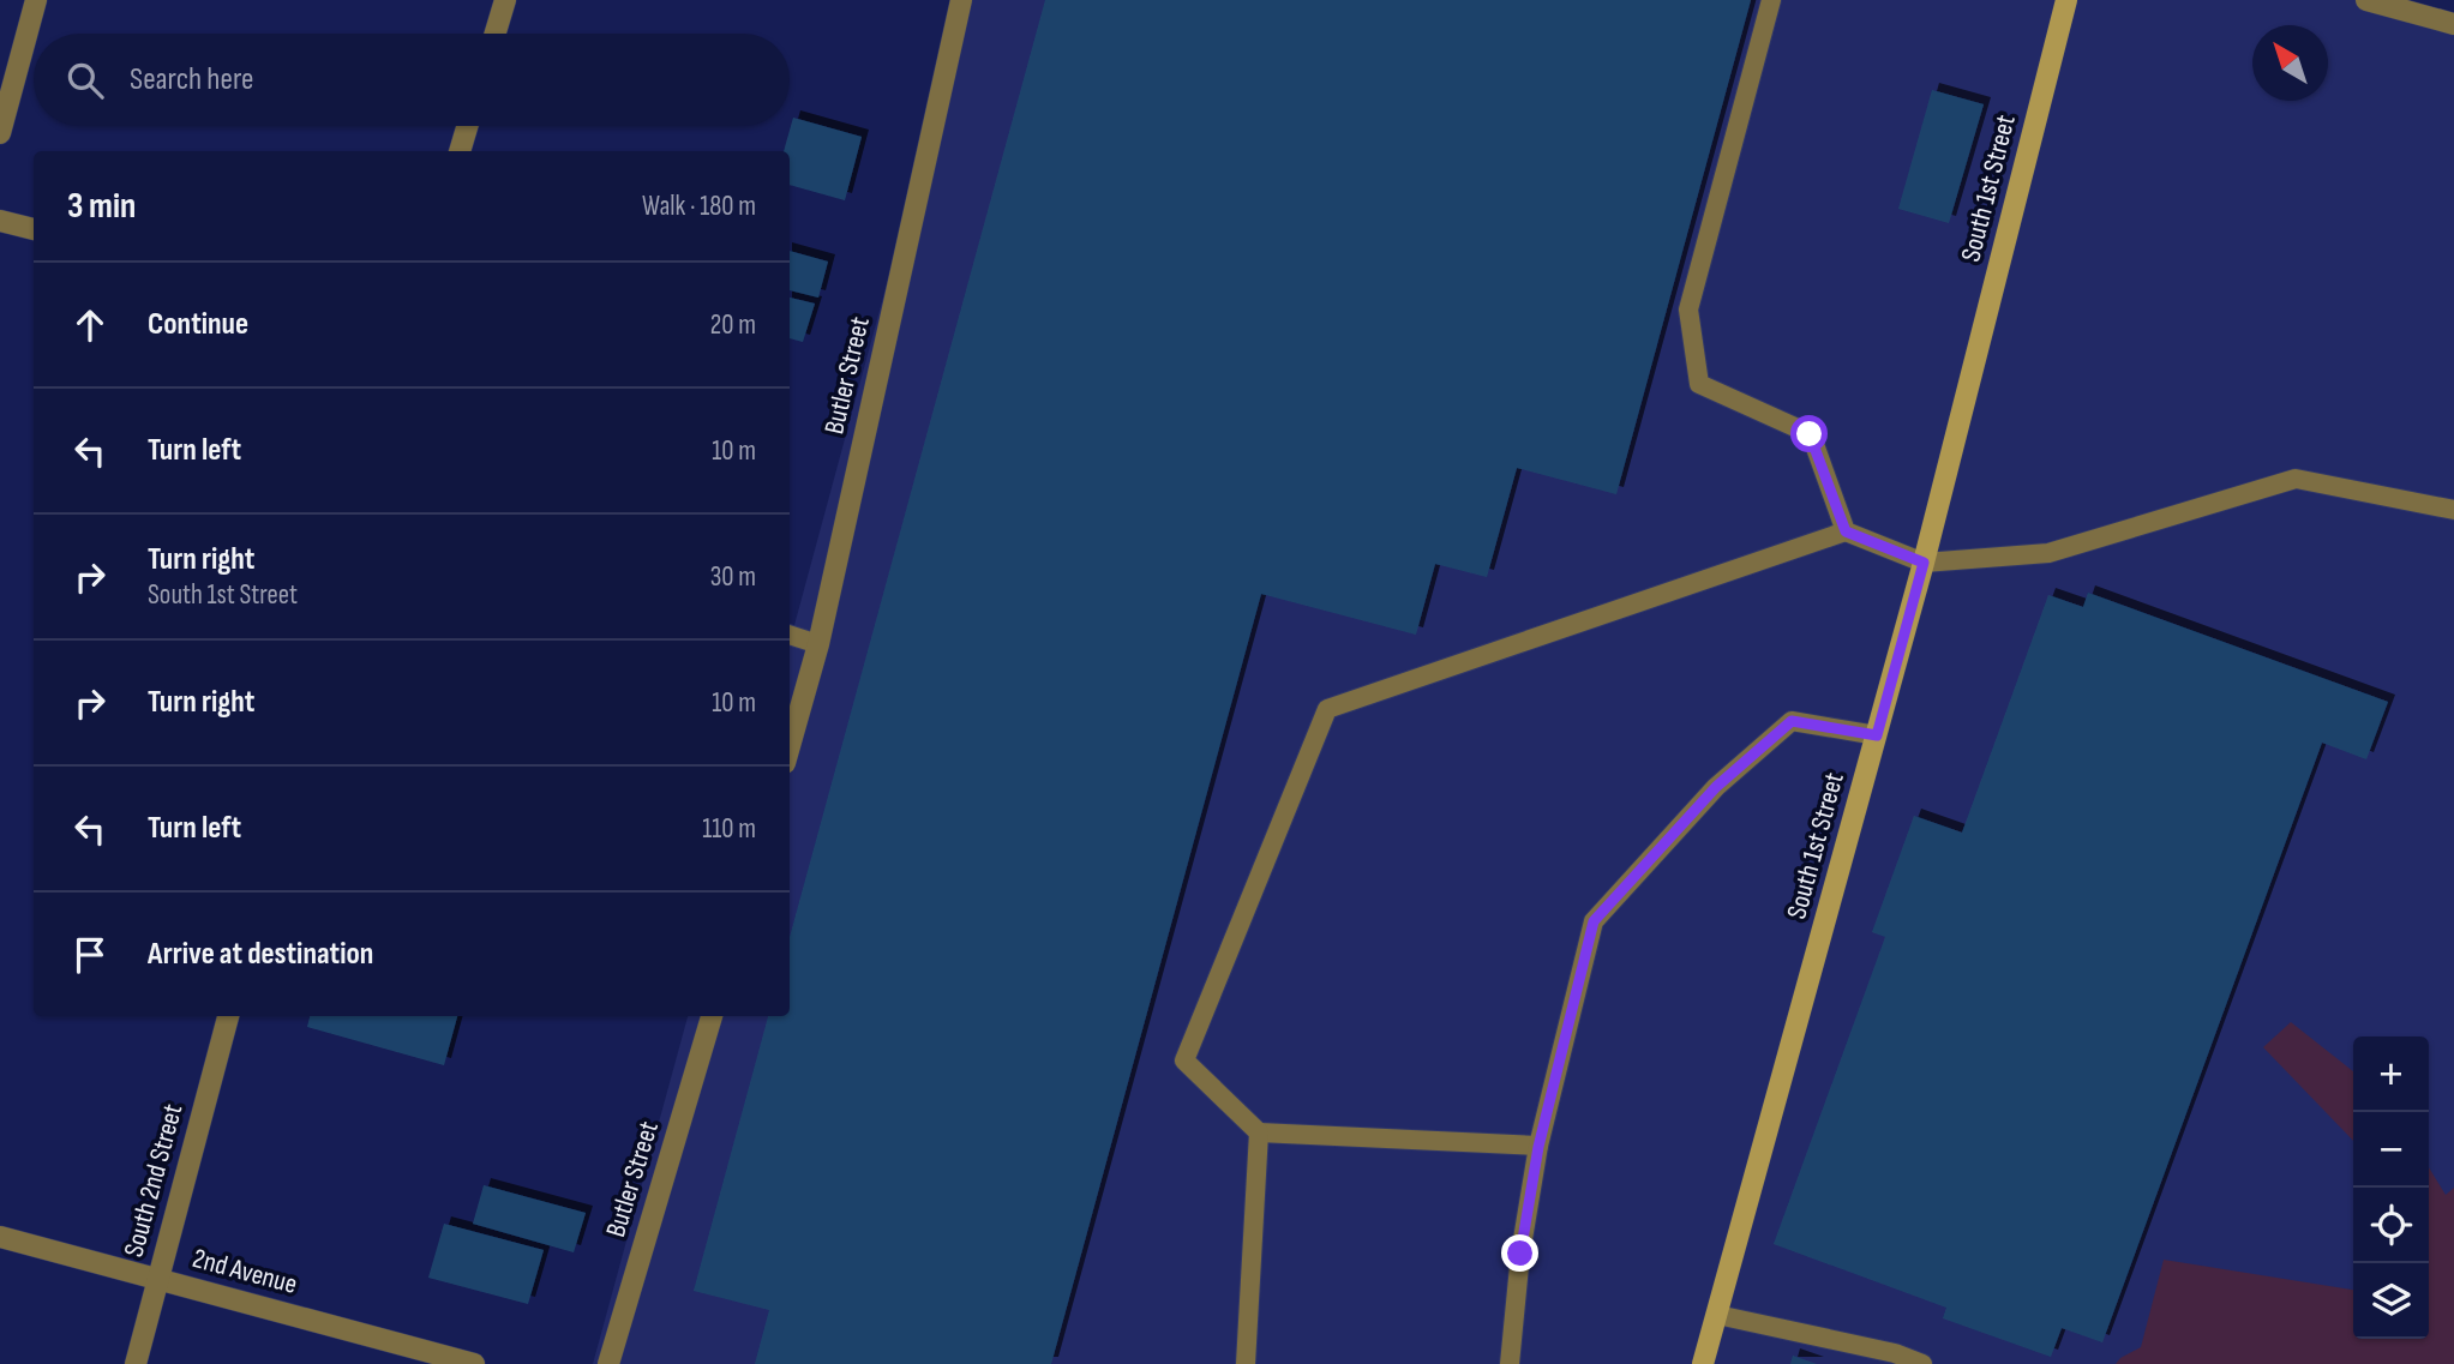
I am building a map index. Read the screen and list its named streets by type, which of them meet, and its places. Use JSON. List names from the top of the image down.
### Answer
{
  "streets": {
    "street": [
      "South 1st Street",
      "Butler Street",
      "South 2nd Street",
      "2nd Avenue"
    ]
  },
  "crossings": [
    ["South 2nd Street", "2nd Avenue"]
  ],
  "north": "top left",
  "page": {
    "search": "Search here",
    "heading": ["3 min", "Walk · 180 m"],
    "list": [
      ["Continue", "20 m"],
      ["Turn left", "10 m"],
      ["Turn right", "South 1st Street", "30 m"],
      ["Turn right", "10 m"],
      ["Turn left", "110 m"],
      "Arrive at destination"
    ],
    "map_buttons": ["+", "−"]
  }
}
